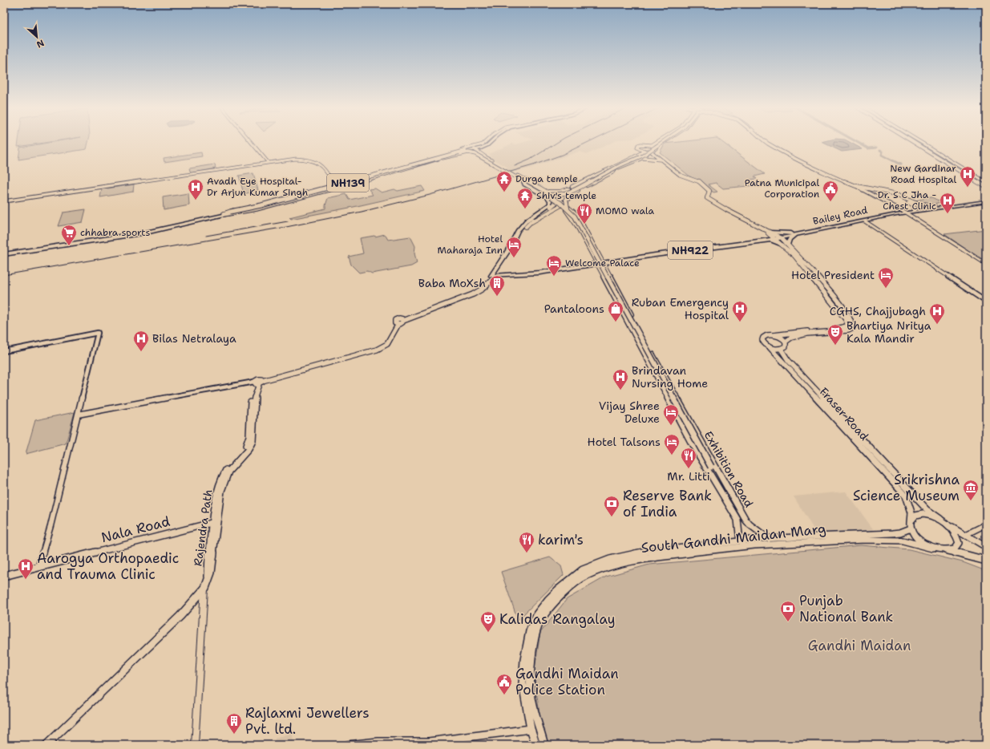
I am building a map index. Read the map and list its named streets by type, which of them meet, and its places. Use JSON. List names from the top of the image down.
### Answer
{
  "streets": {
    "highway": ["NH139", "Bailey Road", "NH922"],
    "main road": [
      "Fraser Road",
      "Exhibition Road",
      "Rajendra Path",
      "Nala Road",
      "South Gandhi Maidan Marg"
    ]
  },
  "crossings": [
    ["Bailey Road", "NH922"],
    ["NH922", "Exhibition Road"],
    ["Fraser Road", "South Gandhi Maidan Marg"],
    ["Rajendra Path", "Nala Road"]
  ],
  "parks": ["Gandhi Maidan"],
  "places": {
    "hospital": [
      "New Gardinar Road Hospital",
      "Avadh Eye Hospital- Dr Arjun Kumar Singh",
      "Dr. S C Jha - Chest Clinic",
      "Ruban Emergency Hospital",
      "CGHS, Chajjubagh",
      "Bilas Netralaya",
      "Brindavan Nursing Home",
      "Aarogya Orthopaedic and Trauma Clinic"
    ],
    "temple": ["Durga temple", "Shiv's temple"],
    "public building": ["Patna Municipal Corporation", "Gandhi Maidan Police Station"],
    "restaurant": ["MOMO wala", "Mr. Litti", "karim's"],
    "supermarket": ["chhabra sports"],
    "hotel": [
      "Hotel Maharaja Inn",
      "Welcome Palace",
      "Hotel President",
      "Vijay Shree Deluxe",
      "Hotel Talsons"
    ],
    "building": ["Baba MoXsh", "Rajlaxmi Jewellers Pvt. ltd."],
    "shop": ["Pantaloons"],
    "theatre": ["Bhartiya Nritya Kala Mandir", "Kalidas Rangalay"],
    "museum": ["Srikrishna Science Museum"],
    "bank": ["Reserve Bank of India", "Punjab National Bank"]
  },
  "north": "bottom right"
}
